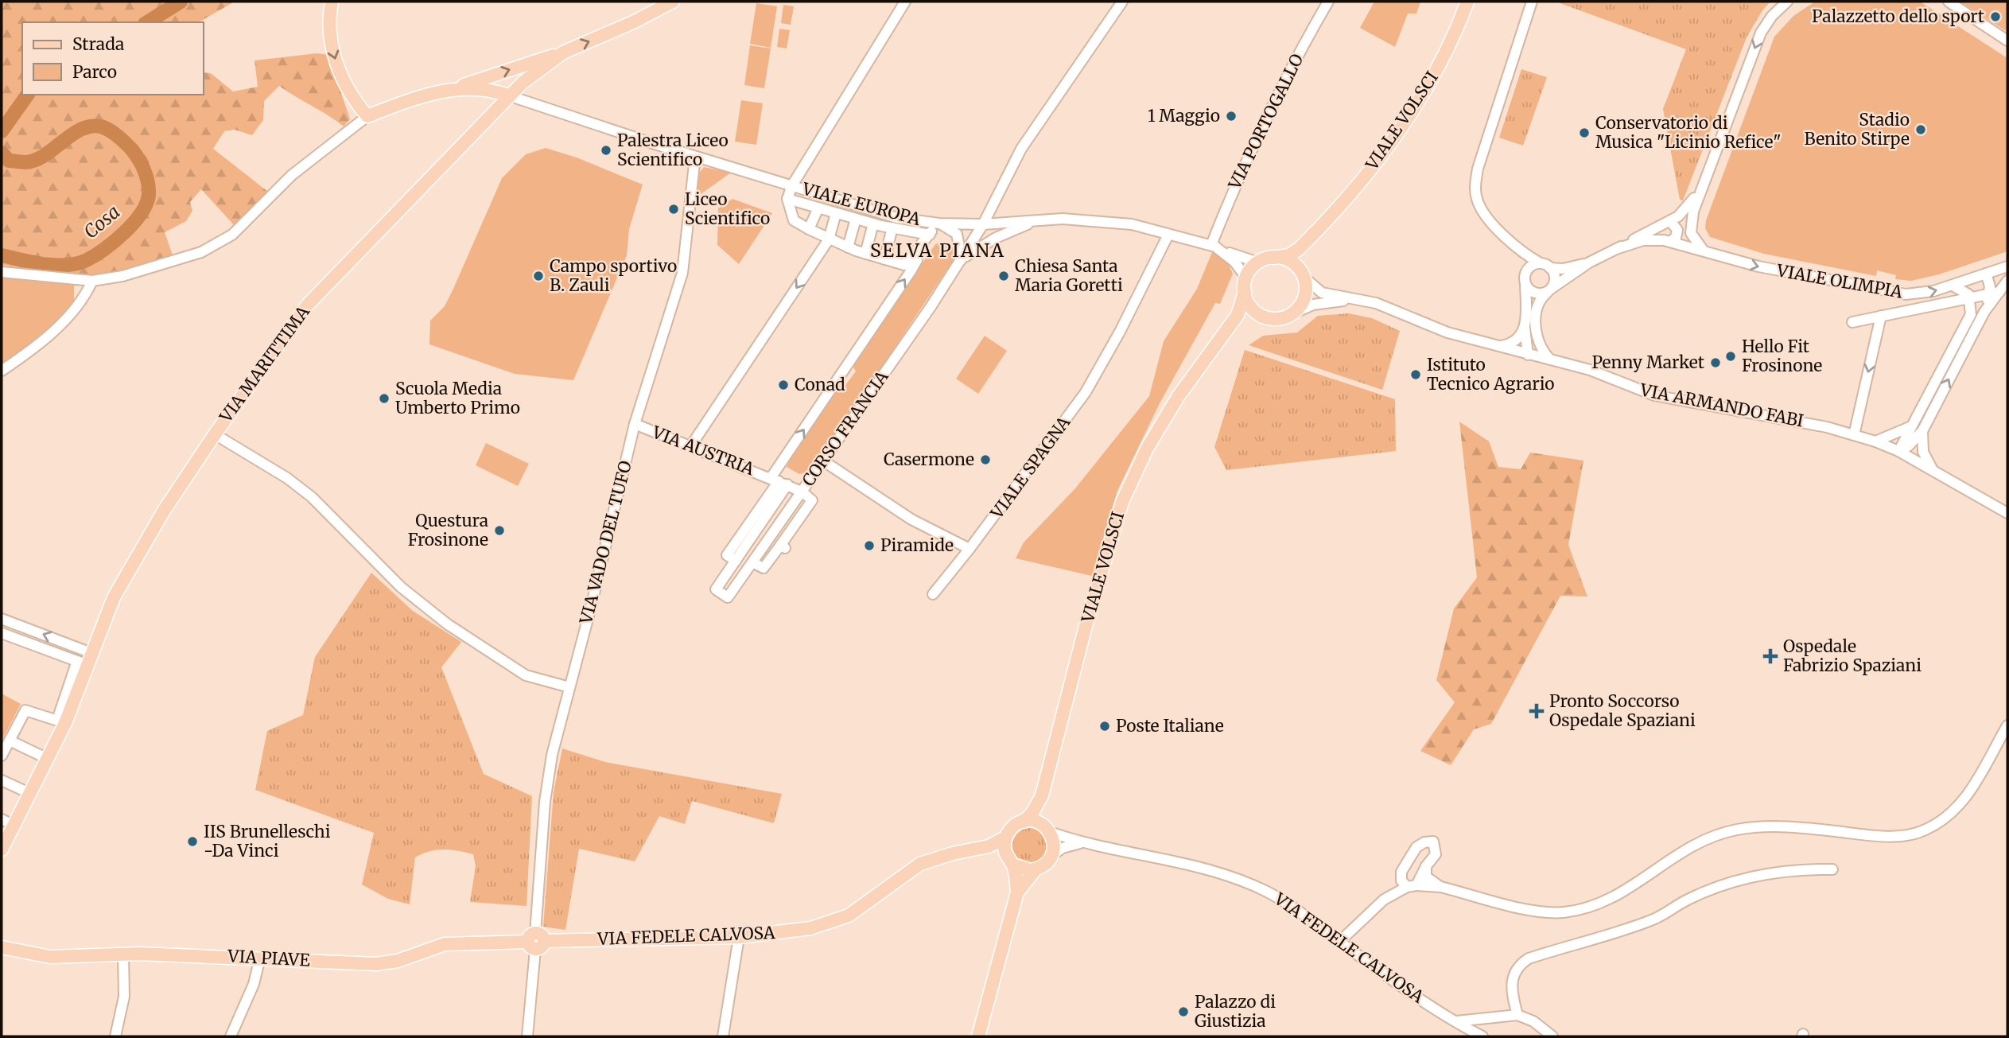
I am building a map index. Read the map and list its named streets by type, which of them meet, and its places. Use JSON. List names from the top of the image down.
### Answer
{
  "streets": {
    "main road": [
      "VIALE VOLSCI",
      "VIA MARITTIMA",
      "VIA FEDELE CALVOSA",
      "VIA PIAVE"
    ],
    "street": [
      "VIA PORTOGALLO",
      "VIALE EUROPA",
      "VIALE OLIMPIA",
      "VIA ARMANDO FABI",
      "CORSO FRANCIA",
      "VIA AUSTRIA",
      "VIALE SPAGNA",
      "VIA VADO DEL TUFO"
    ]
  },
  "crossings": [
    ["VIALE VOLSCI", "VIA ARMANDO FABI"],
    ["VIALE VOLSCI", "VIA FEDELE CALVOSA"],
    ["VIA PORTOGALLO", "VIALE EUROPA"],
    ["VIALE EUROPA", "VIA MARITTIMA"],
    ["VIALE EUROPA", "CORSO FRANCIA"],
    ["VIALE EUROPA", "VIALE SPAGNA"],
    ["VIALE EUROPA", "VIA VADO DEL TUFO"],
    ["CORSO FRANCIA", "VIA AUSTRIA"],
    ["VIA AUSTRIA", "VIA VADO DEL TUFO"],
    ["VIA VADO DEL TUFO", "VIA FEDELE CALVOSA"],
    ["VIA VADO DEL TUFO", "VIA PIAVE"],
    ["VIA FEDELE CALVOSA", "VIA PIAVE"]
  ],
  "districts": ["SELVA PIANA"],
  "water": ["Cosa"],
  "places": {
    "other": [
      "Palazzetto dello sport",
      "1 Maggio",
      "Stadio Benito Stirpe",
      "Conservatorio di Musica \"Licinio Refice\"",
      "Palestra Liceo Scientifico",
      "Liceo Scientifico",
      "Campo sportivo B. Zauli",
      "Chiesa Santa Maria Goretti",
      "Hello Fit Frosinone",
      "Penny Market",
      "Istituto Tecnico Agrario",
      "Conad",
      "Scuola Media Umberto Primo",
      "Casermone",
      "Questura Frosinone",
      "Piramide",
      "Poste Italiane",
      "IIS Brunelleschi -Da Vinci",
      "Palazzo di Giustizia"
    ],
    "health": ["Ospedale Fabrizio Spaziani", "Pronto Soccorso Ospedale Spaziani"]
  },
  "legend": ["Strada", "Parco"]
}
